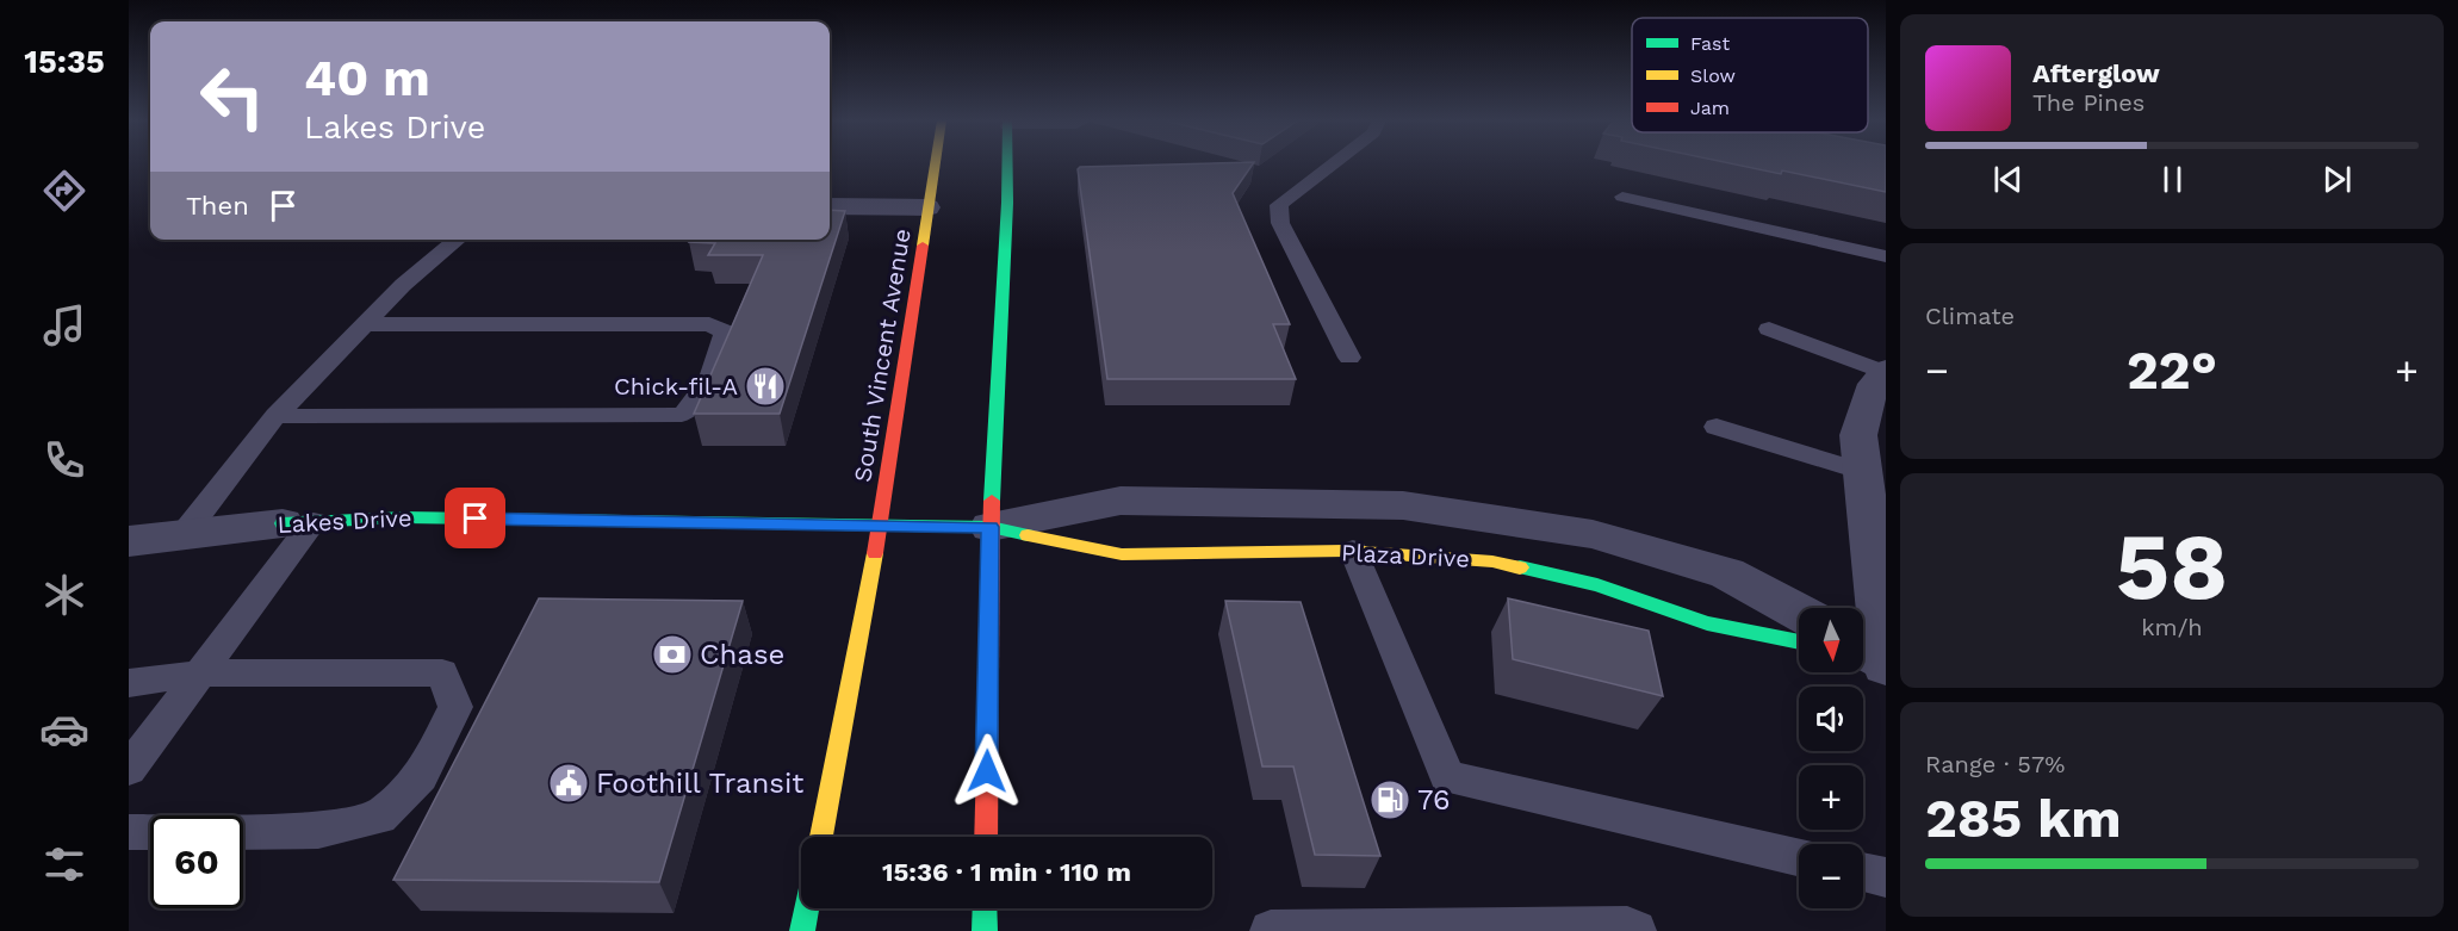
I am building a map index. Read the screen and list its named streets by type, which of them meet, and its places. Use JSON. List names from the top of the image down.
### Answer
{
  "streets": {
    "main road": ["South Vincent Avenue", "Lakes Drive", "Plaza Drive"]
  },
  "crossings": [
    ["South Vincent Avenue", "Lakes Drive"],
    ["Lakes Drive", "Plaza Drive"]
  ],
  "places": {
    "restaurant": ["Chick-fil-A"],
    "bank": ["Chase"],
    "public building": ["Foothill Transit"],
    "fuel station": ["76"]
  },
  "legend": ["Fast", "Slow", "Jam"],
  "north": "bottom",
  "page": {
    "tabs": "15:35",
    "turn": ["40 m", "Lakes Drive"],
    "song": ["Afterglow", "The Pines"],
    "then": "Then",
    "tile": [
      "Climate",
      ["58", "km/h"],
      ["Range · 57%", "285 km"]
    ],
    "heat": ["−", "22°", "+"],
    "map_buttons": ["+", "−"],
    "limit": "60",
    "trip": "15:36 · 1 min · 110 m"
  }
}
